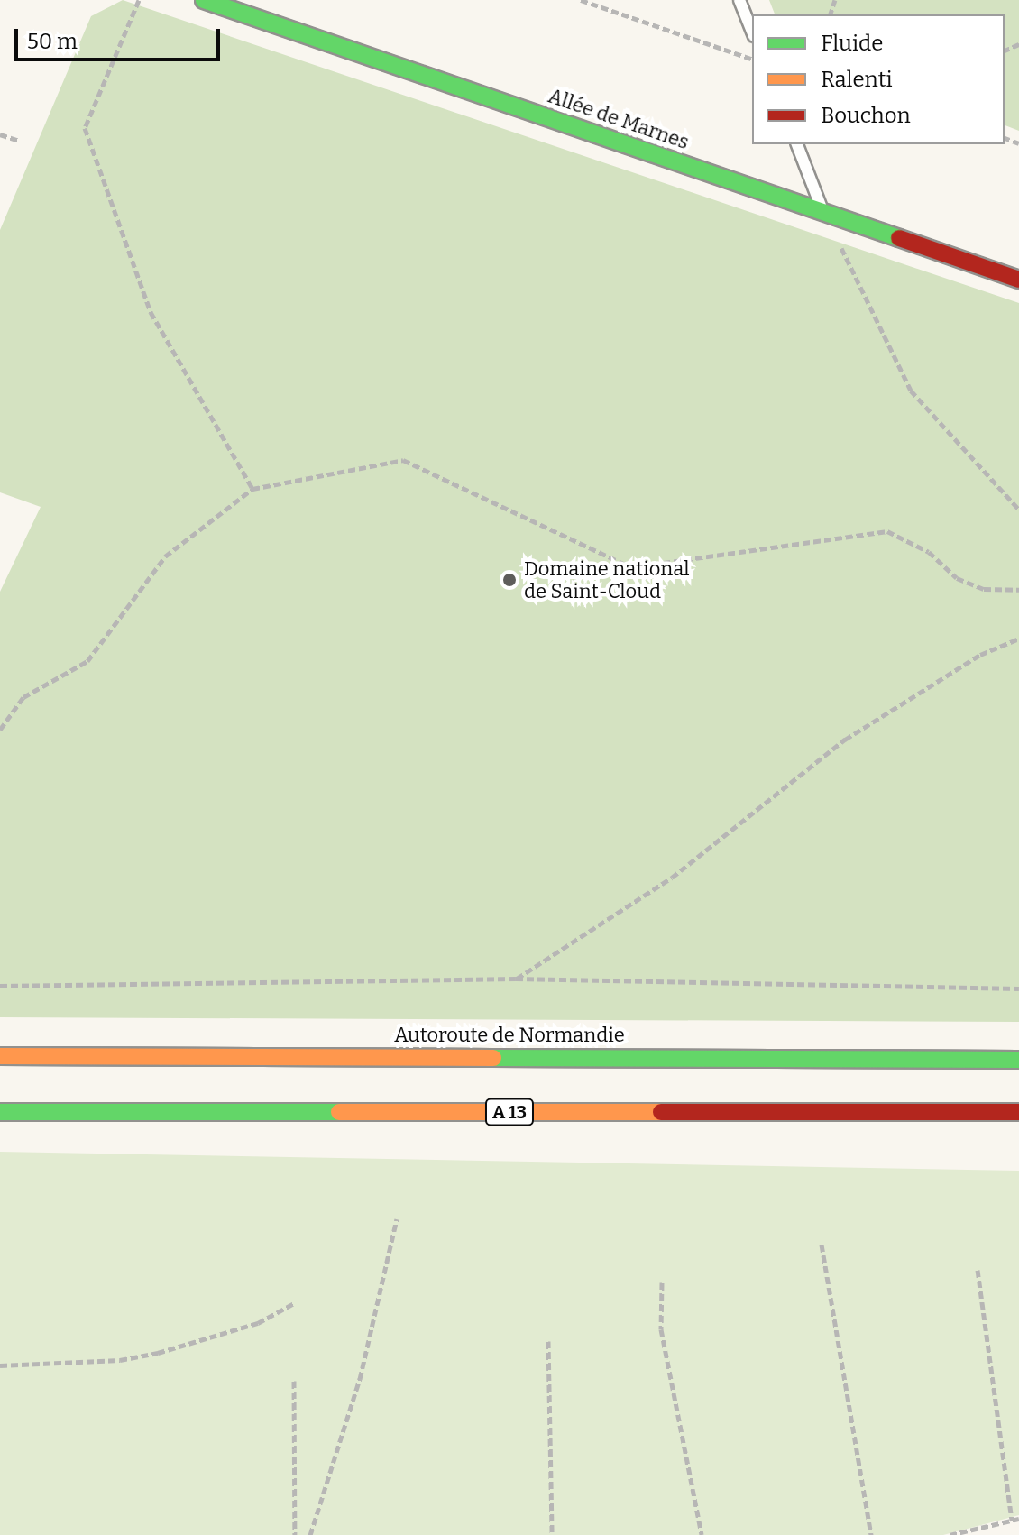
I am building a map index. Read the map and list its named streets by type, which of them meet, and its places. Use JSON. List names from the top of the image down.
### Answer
{
  "streets": {
    "main road": ["Allée de Marnes", "Autoroute de Normandie", "A 13"]
  },
  "places": ["Domaine national de Saint-Cloud"],
  "legend": ["Fluide", "Ralenti", "Bouchon"],
  "scale_bar": "50 m"
}
